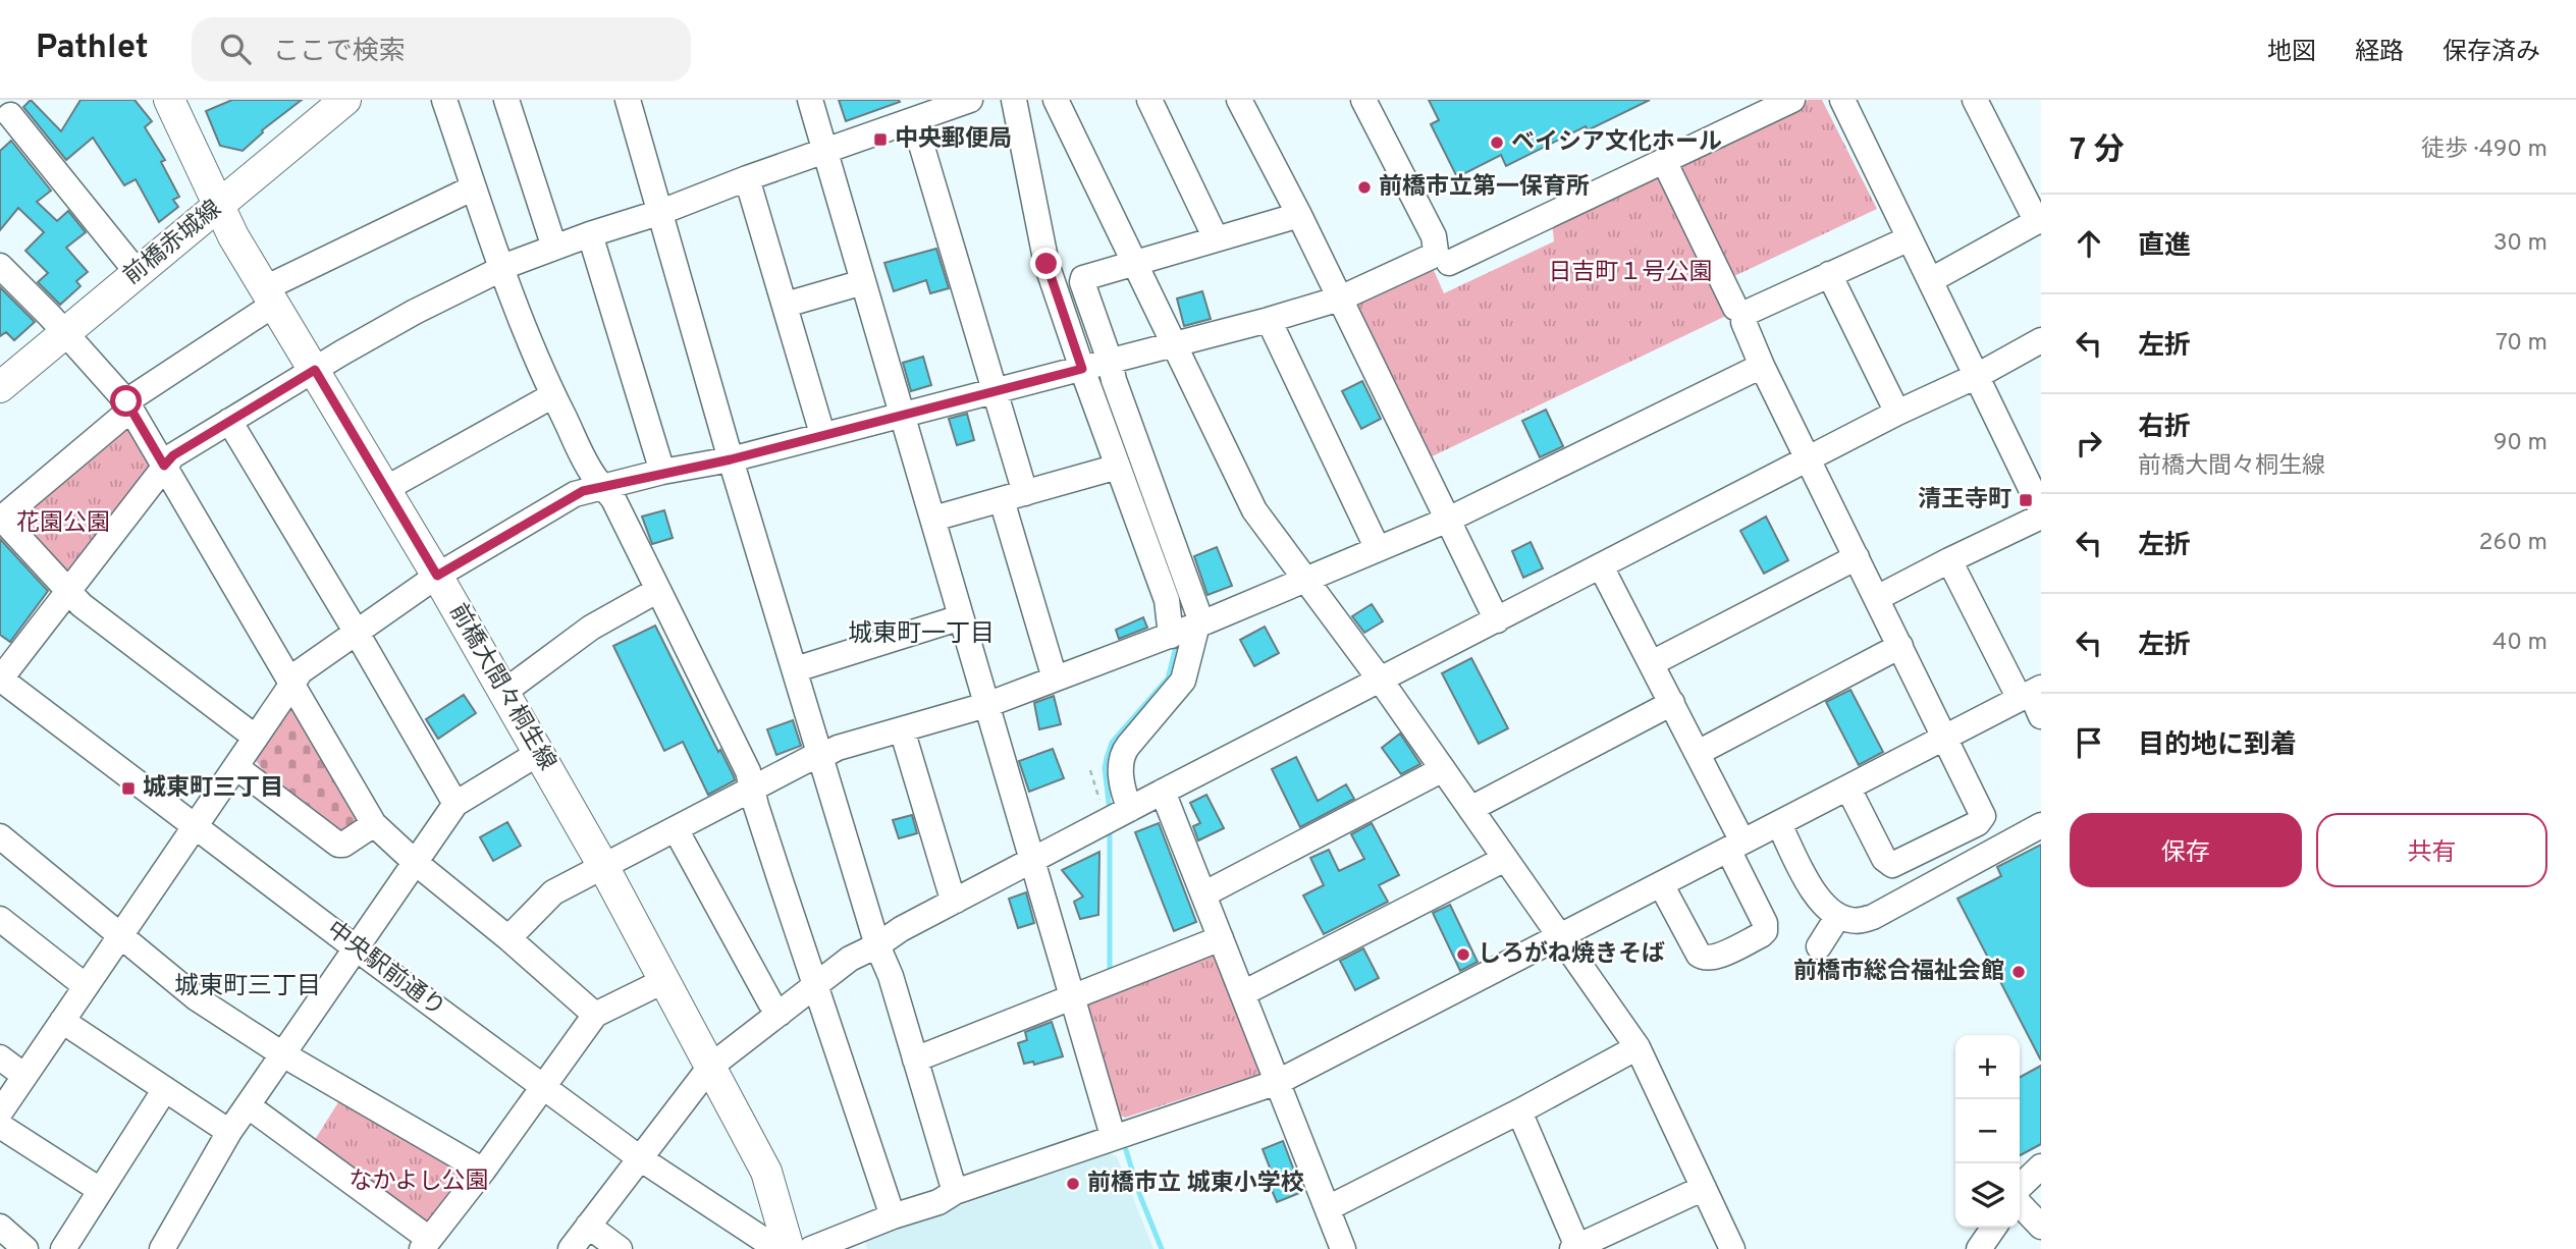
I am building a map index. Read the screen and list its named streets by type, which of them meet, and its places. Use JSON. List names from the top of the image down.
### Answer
{
  "streets": {
    "main road": ["前橋赤城線", "前橋大間々桐生線"],
    "street": ["中央駅前通り"]
  },
  "crossings": [
    ["前橋赤城線", "前橋大間々桐生線"]
  ],
  "districts": ["城東町一丁目", "城東町三丁目"],
  "parks": ["日吉町１号公園", "花園公園", "なかよし公園"],
  "places": {
    "transit": ["中央郵便局", "清王寺町", "城東町三丁目"],
    "other": [
      "ベイシア文化ホール",
      "前橋市立第一保育所",
      "しろがね焼きそば",
      "前橋市総合福祉会館",
      "前橋市立 城東小学校"
    ]
  },
  "page": {
    "header": "Pathlet",
    "search": "ここで検索",
    "nav": ["地図", "経路", "保存済み"],
    "heading": ["7 分", "徒歩 · 490 m"],
    "list": [
      ["直進", "30 m"],
      ["左折", "70 m"],
      ["右折", "前橋大間々桐生線", "90 m"],
      ["左折", "260 m"],
      ["左折", "40 m"],
      "目的地に到着"
    ],
    "buttons": ["保存", "共有"],
    "map_buttons": ["+", "−"]
  }
}
